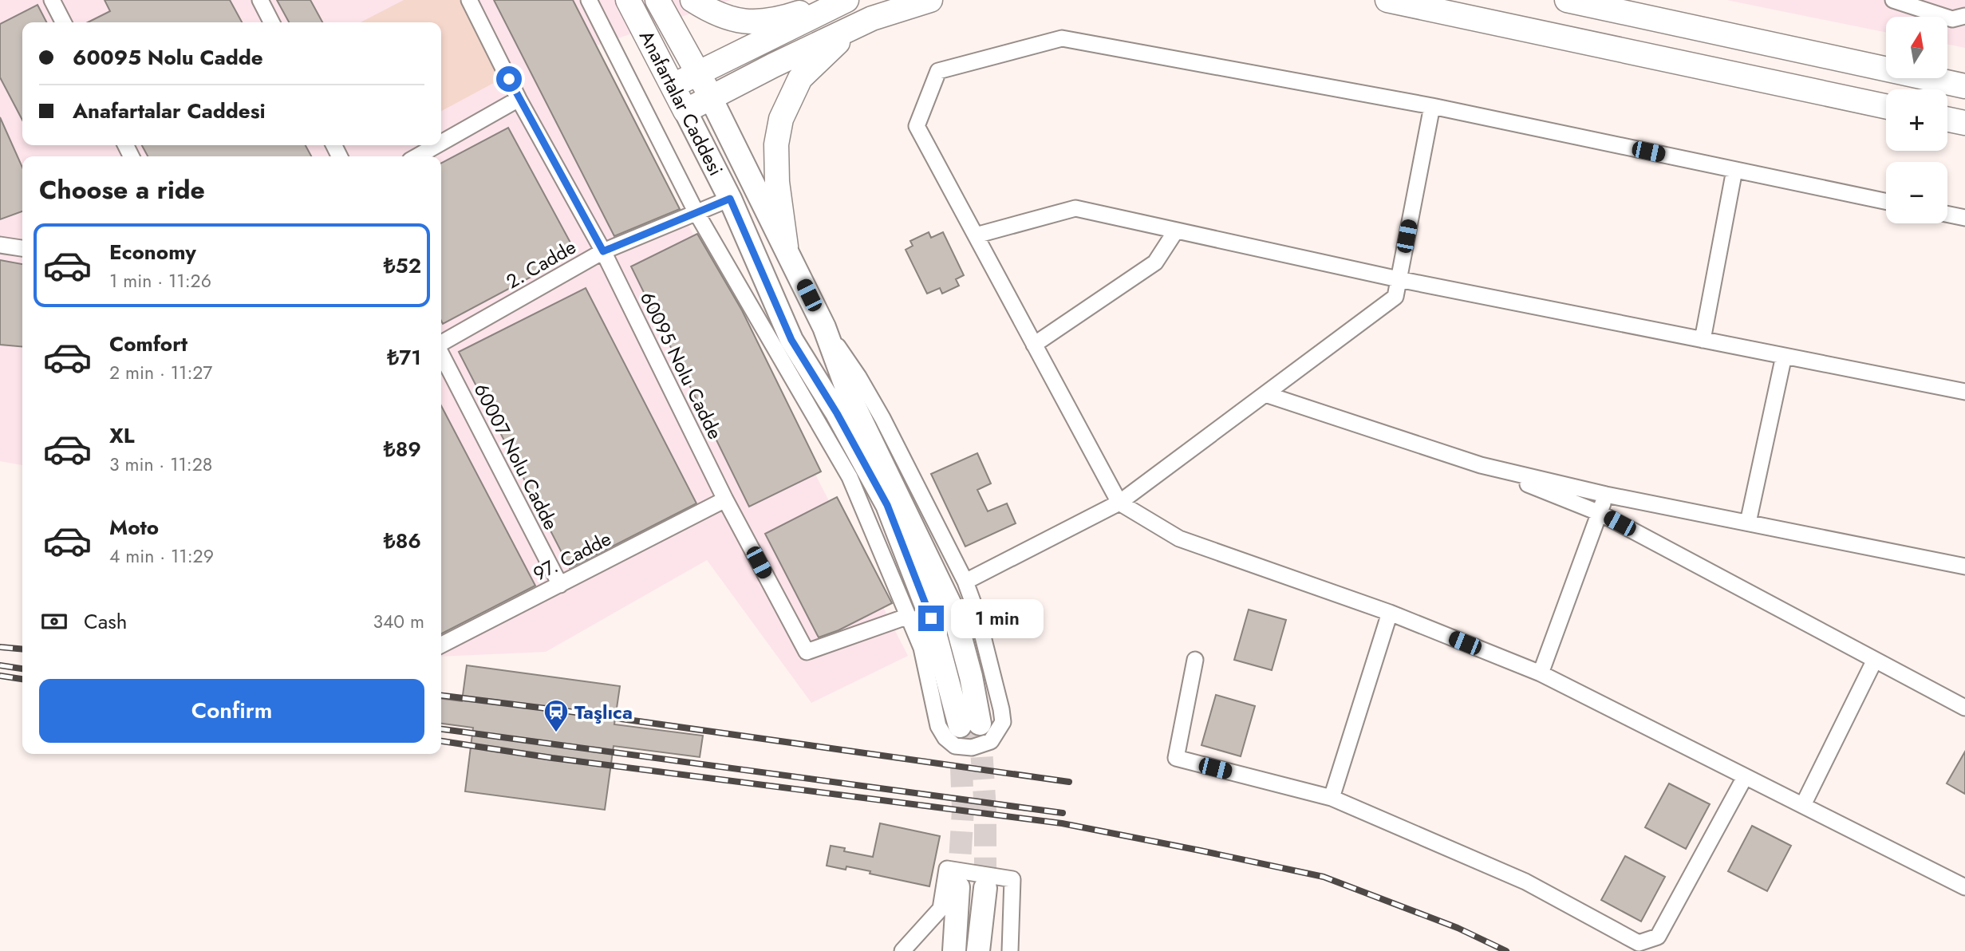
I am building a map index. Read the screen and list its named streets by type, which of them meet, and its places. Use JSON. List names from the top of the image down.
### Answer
{
  "streets": {
    "main road": ["Anafartalar Caddesi"],
    "street": [
      "2. Cadde",
      "60095 Nolu Cadde",
      "60007 Nolu Cadde",
      "97. Cadde"
    ]
  },
  "crossings": [
    ["Anafartalar Caddesi", "2. Cadde"],
    ["2. Cadde", "60095 Nolu Cadde"],
    ["60095 Nolu Cadde", "97. Cadde"],
    ["60007 Nolu Cadde", "97. Cadde"]
  ],
  "places": {
    "station": ["Taşlıca"]
  },
  "north": "top",
  "page": {
    "map_buttons": ["+", "−"],
    "banner": ["60095 Nolu Cadde", "Anafartalar Caddesi"],
    "heading": "Choose a ride",
    "list": [
      {
        "name": "Economy",
        "note": "1 min · 11:26",
        "value": "₺52"
      },
      {
        "name": "Comfort",
        "note": "2 min · 11:27",
        "value": "₺71"
      },
      {
        "name": "XL",
        "note": "3 min · 11:28",
        "value": "₺89"
      },
      {
        "name": "Moto",
        "note": "4 min · 11:29",
        "value": "₺86"
      }
    ],
    "pay": ["Cash", "340 m"],
    "bubble": "1 min",
    "buttons": "Confirm"
  }
}
